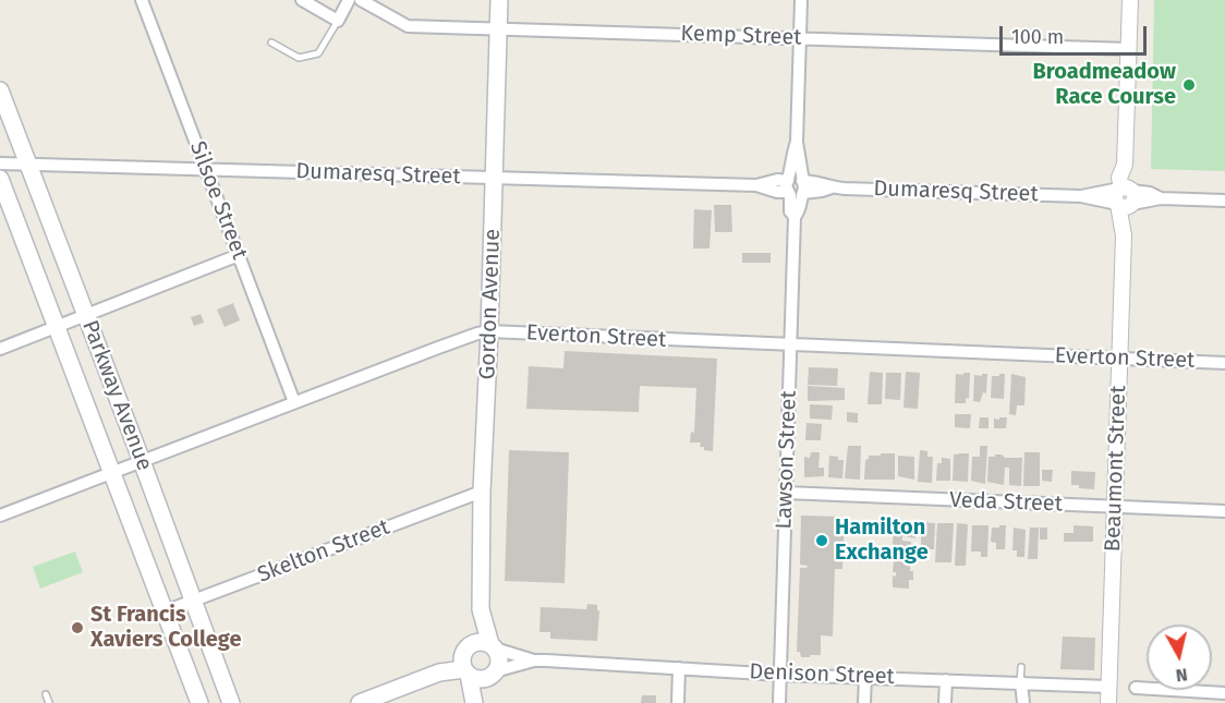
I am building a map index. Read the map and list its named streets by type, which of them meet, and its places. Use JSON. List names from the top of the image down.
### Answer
{
  "streets": {
    "main road": ["Gordon Avenue", "Parkway Avenue", "Denison Street"],
    "street": [
      "Kemp Street",
      "Dumaresq Street",
      "Silsoe Street",
      "Everton Street",
      "Lawson Street",
      "Beaumont Street",
      "Veda Street",
      "Skelton Street"
    ]
  },
  "crossings": [
    ["Kemp Street", "Gordon Avenue"],
    ["Kemp Street", "Lawson Street"],
    ["Kemp Street", "Beaumont Street"],
    ["Dumaresq Street", "Silsoe Street"],
    ["Dumaresq Street", "Gordon Avenue"],
    ["Dumaresq Street", "Parkway Avenue"],
    ["Dumaresq Street", "Lawson Street"],
    ["Dumaresq Street", "Beaumont Street"],
    ["Silsoe Street", "Everton Street"],
    ["Gordon Avenue", "Everton Street"],
    ["Gordon Avenue", "Skelton Street"],
    ["Gordon Avenue", "Denison Street"],
    ["Everton Street", "Parkway Avenue"],
    ["Everton Street", "Lawson Street"],
    ["Everton Street", "Beaumont Street"],
    ["Parkway Avenue", "Skelton Street"],
    ["Lawson Street", "Veda Street"],
    ["Lawson Street", "Denison Street"],
    ["Beaumont Street", "Veda Street"],
    ["Beaumont Street", "Denison Street"]
  ],
  "places": ["Broadmeadow Race Course", "Hamilton Exchange", "St Francis Xaviers College"],
  "scale_bar": "100 m",
  "north": "bottom"
}
